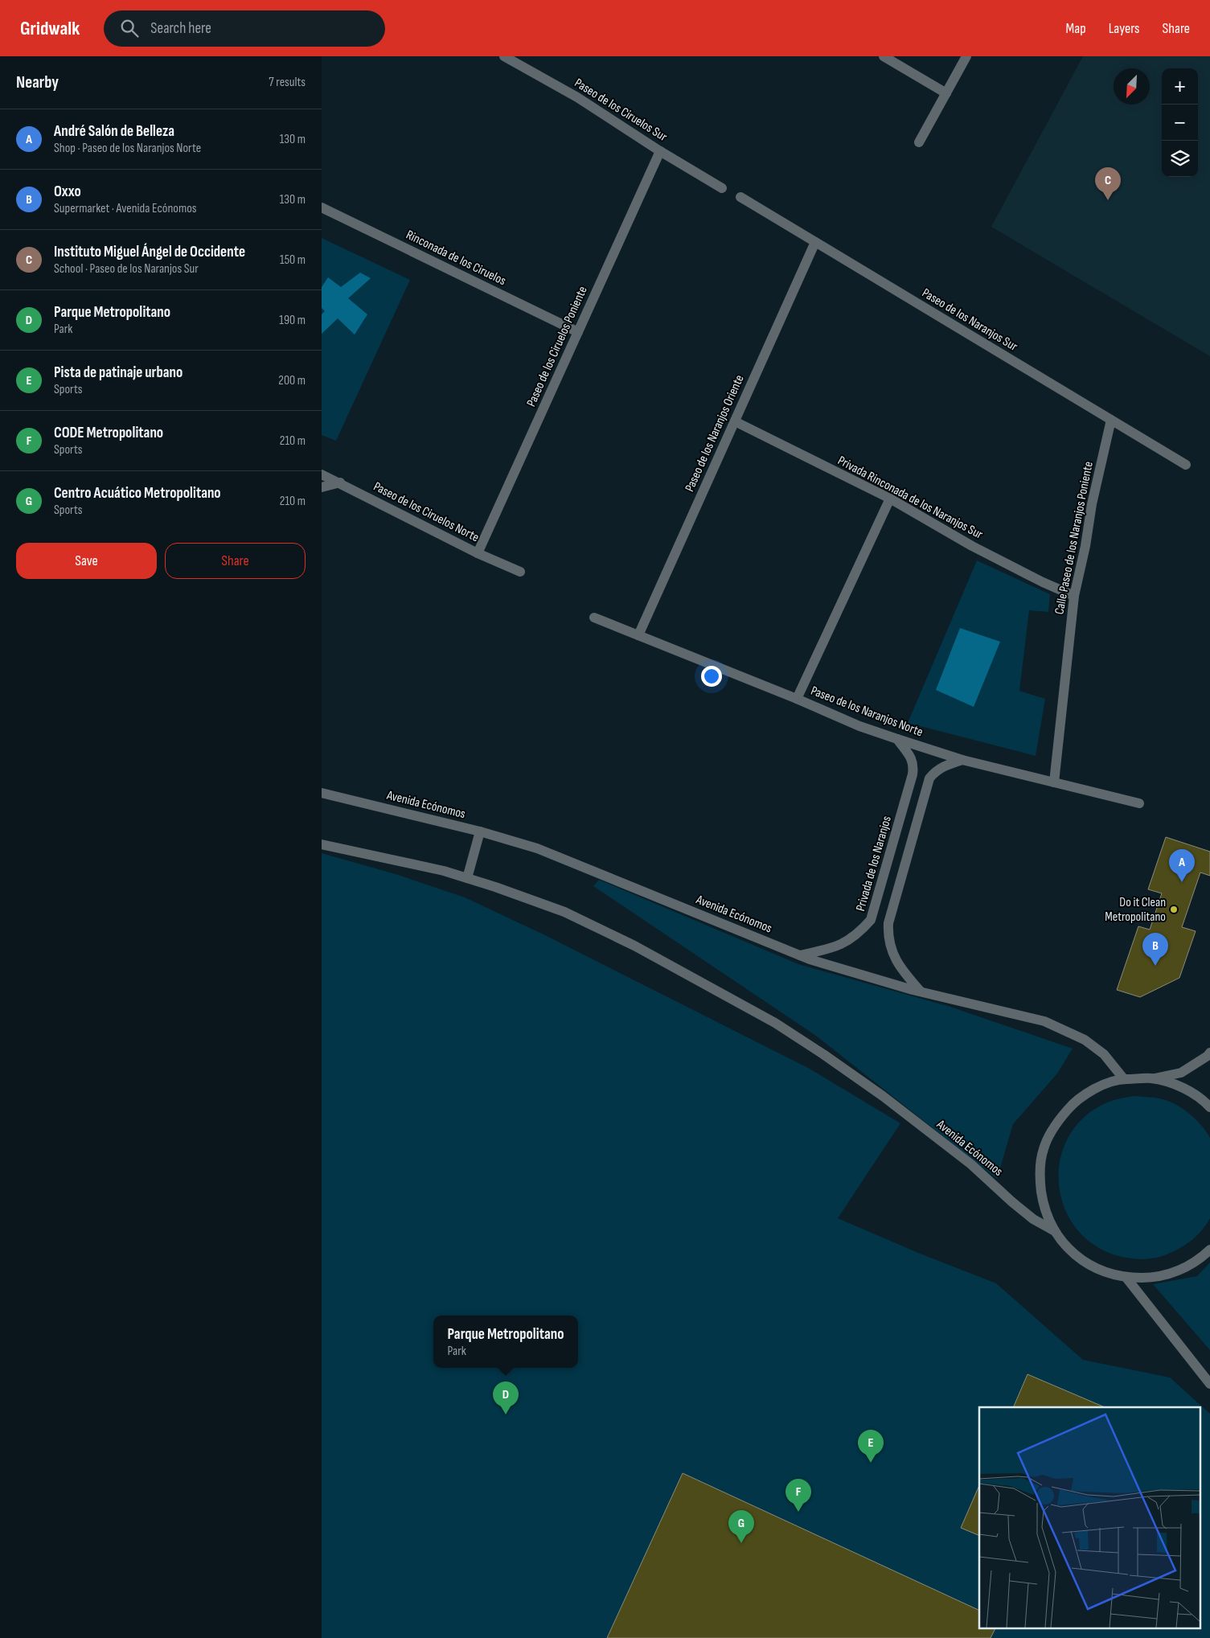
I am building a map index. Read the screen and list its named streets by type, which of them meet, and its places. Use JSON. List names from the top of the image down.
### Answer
{
  "streets": {
    "street": [
      "Paseo de los Ciruelos Sur",
      "Rinconada de los Ciruelos",
      "Paseo de los Naranjos Sur",
      "Paseo de los Ciruelos Poniente",
      "Paseo de los Naranjos Oriente",
      "Privada Rinconada de los Naranjos Sur",
      "Paseo de los Ciruelos Norte",
      "Calle Paseo de los Naranjos Poniente",
      "Paseo de los Naranjos Norte",
      "Avenida Ecónomos",
      "Privada de los Naranjos"
    ]
  },
  "crossings": [
    ["Paseo de los Ciruelos Sur", "Paseo de los Ciruelos Poniente"],
    ["Rinconada de los Ciruelos", "Paseo de los Ciruelos Poniente"],
    ["Paseo de los Naranjos Sur", "Paseo de los Naranjos Oriente"],
    ["Paseo de los Naranjos Sur", "Calle Paseo de los Naranjos Poniente"],
    ["Paseo de los Ciruelos Poniente", "Paseo de los Ciruelos Norte"],
    ["Paseo de los Naranjos Oriente", "Privada Rinconada de los Naranjos Sur"],
    ["Paseo de los Naranjos Oriente", "Paseo de los Naranjos Norte"],
    ["Privada Rinconada de los Naranjos Sur", "Calle Paseo de los Naranjos Poniente"],
    ["Calle Paseo de los Naranjos Poniente", "Paseo de los Naranjos Norte"],
    ["Paseo de los Naranjos Norte", "Privada de los Naranjos"],
    ["Avenida Ecónomos", "Privada de los Naranjos"]
  ],
  "places": ["Do it Clean Metropolitano"],
  "north": "bottom left",
  "page": {
    "header": "Gridwalk",
    "search": "Search here",
    "nav": ["Map", "Layers", "Share"],
    "heading": ["Nearby", "7 results"],
    "map_buttons": ["+", "−"],
    "list": [
      {
        "mark": "A",
        "name": "André Salón de Belleza",
        "note": "Shop · Paseo de los Naranjos Norte",
        "value": "130 m"
      },
      {
        "mark": "B",
        "name": "Oxxo",
        "note": "Supermarket · Avenida Ecónomos",
        "value": "130 m"
      },
      {
        "mark": "C",
        "name": "Instituto Miguel Ángel de Occidente",
        "note": "School · Paseo de los Naranjos Sur",
        "value": "150 m"
      },
      {
        "mark": "D",
        "name": "Parque Metropolitano",
        "note": "Park",
        "value": "190 m"
      },
      {
        "mark": "E",
        "name": "Pista de patinaje urbano",
        "note": "Sports",
        "value": "200 m"
      },
      {
        "mark": "F",
        "name": "CODE Metropolitano",
        "note": "Sports",
        "value": "210 m"
      },
      {
        "mark": "G",
        "name": "Centro Acuático Metropolitano",
        "note": "Sports",
        "value": "210 m"
      }
    ],
    "pins": [
      "C",
      "A",
      "B",
      "D",
      "E",
      "F",
      "G"
    ],
    "buttons": ["Save", "Share"],
    "popup": ["Parque Metropolitano", "Park"]
  }
}
